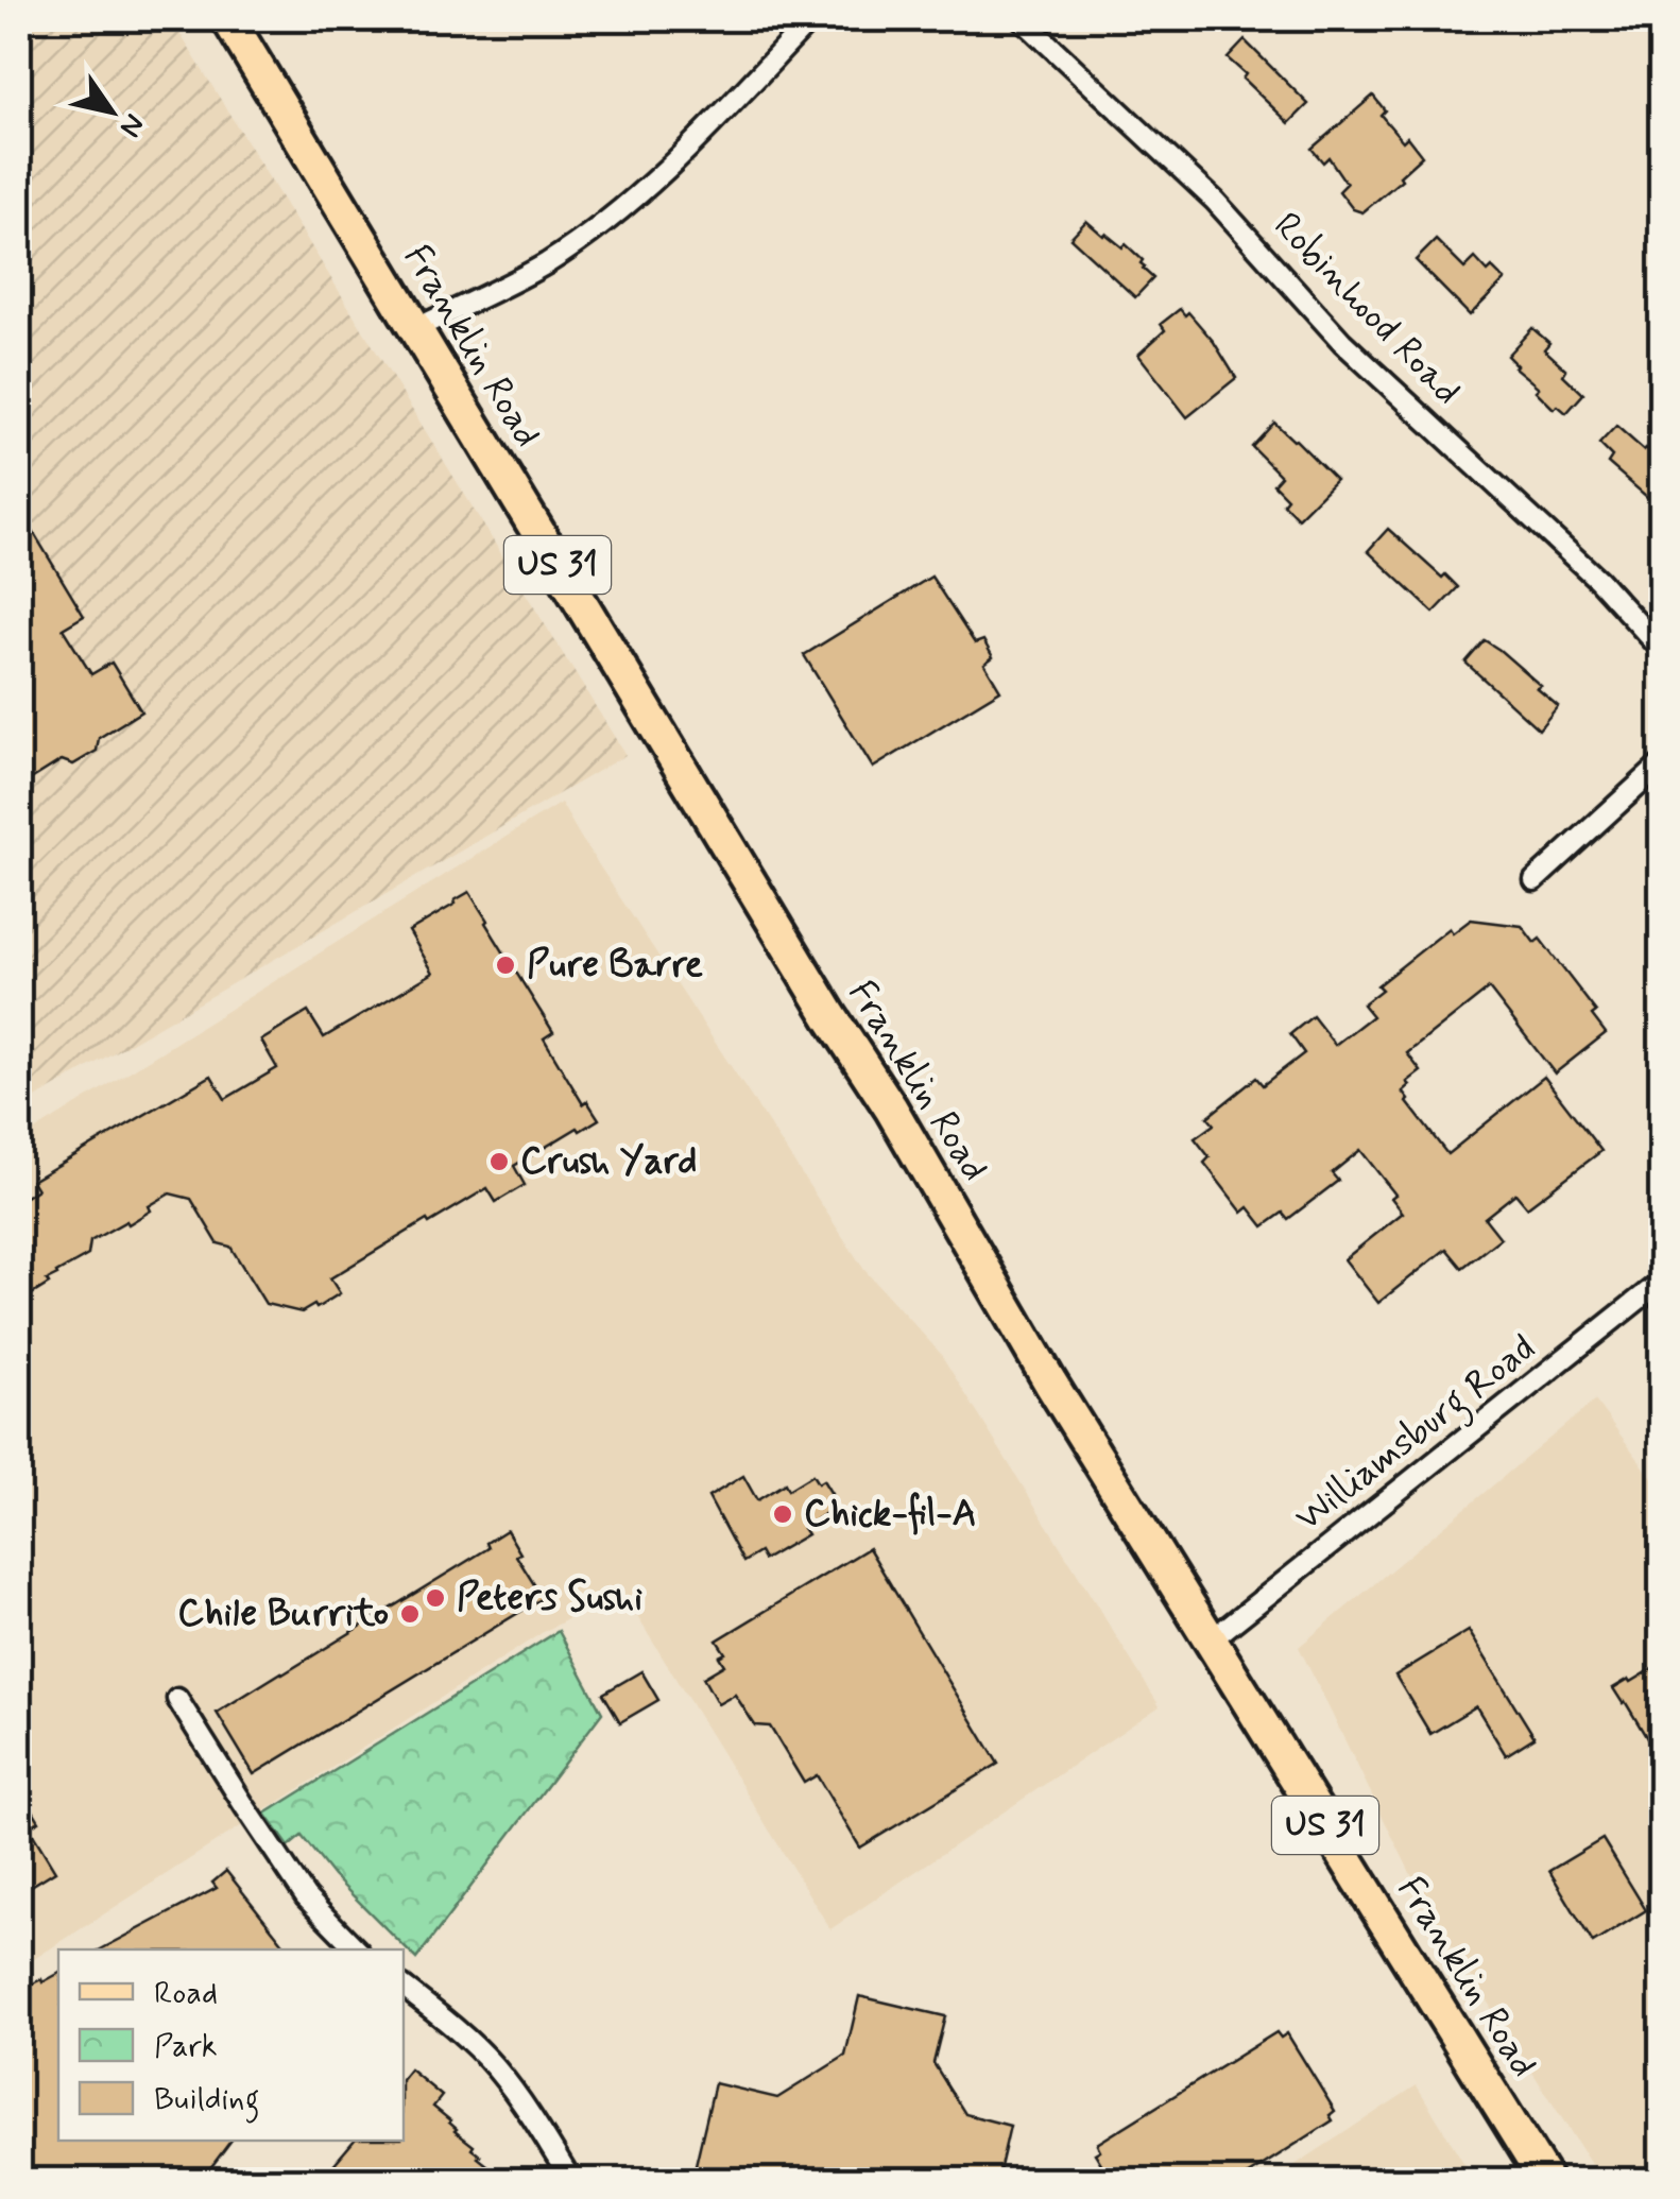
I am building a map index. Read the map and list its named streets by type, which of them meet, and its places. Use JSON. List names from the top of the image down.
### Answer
{
  "streets": {
    "main road": ["Franklin Road", "US 31"],
    "street": ["Robinhood Road", "Williamsburg Road"]
  },
  "crossings": [
    ["Franklin Road", "Williamsburg Road"]
  ],
  "places": [
    "Pure Barre",
    "Crush Yard",
    "Chick-fil-A",
    "Peters Sushi",
    "Chile Burrito"
  ],
  "legend": ["Road", "Park", "Building"],
  "north": "bottom right"
}
